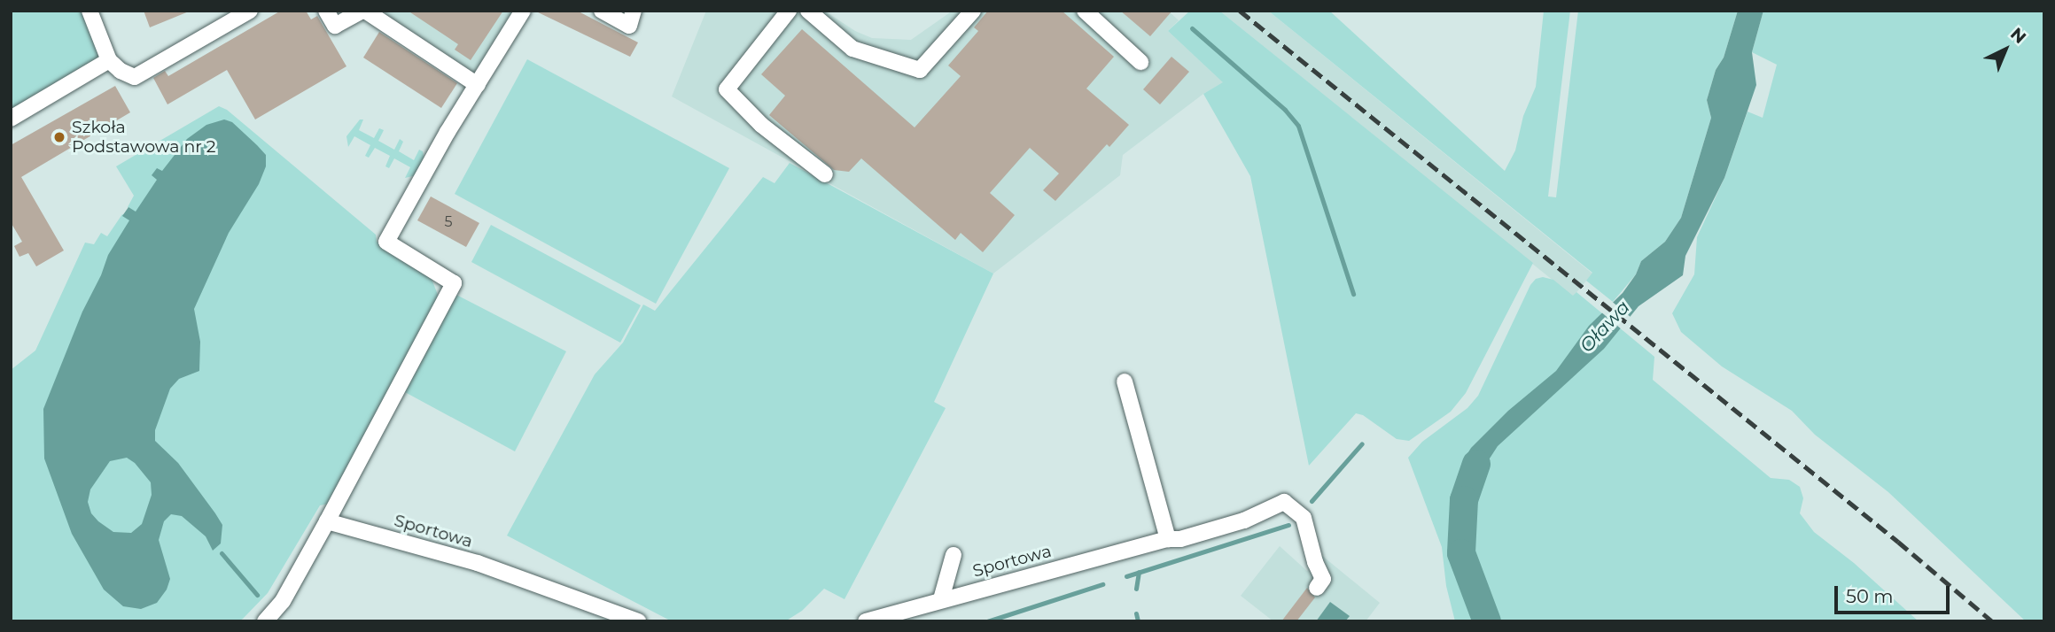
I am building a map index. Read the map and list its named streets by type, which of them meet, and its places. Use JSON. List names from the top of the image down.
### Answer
{
  "streets": {
    "street": ["Sportowa"]
  },
  "water": ["Oława"],
  "places": ["Szkoła Podstawowa nr 2"],
  "house_numbers": ["5"],
  "scale_bar": "50 m",
  "north": "top right"
}
